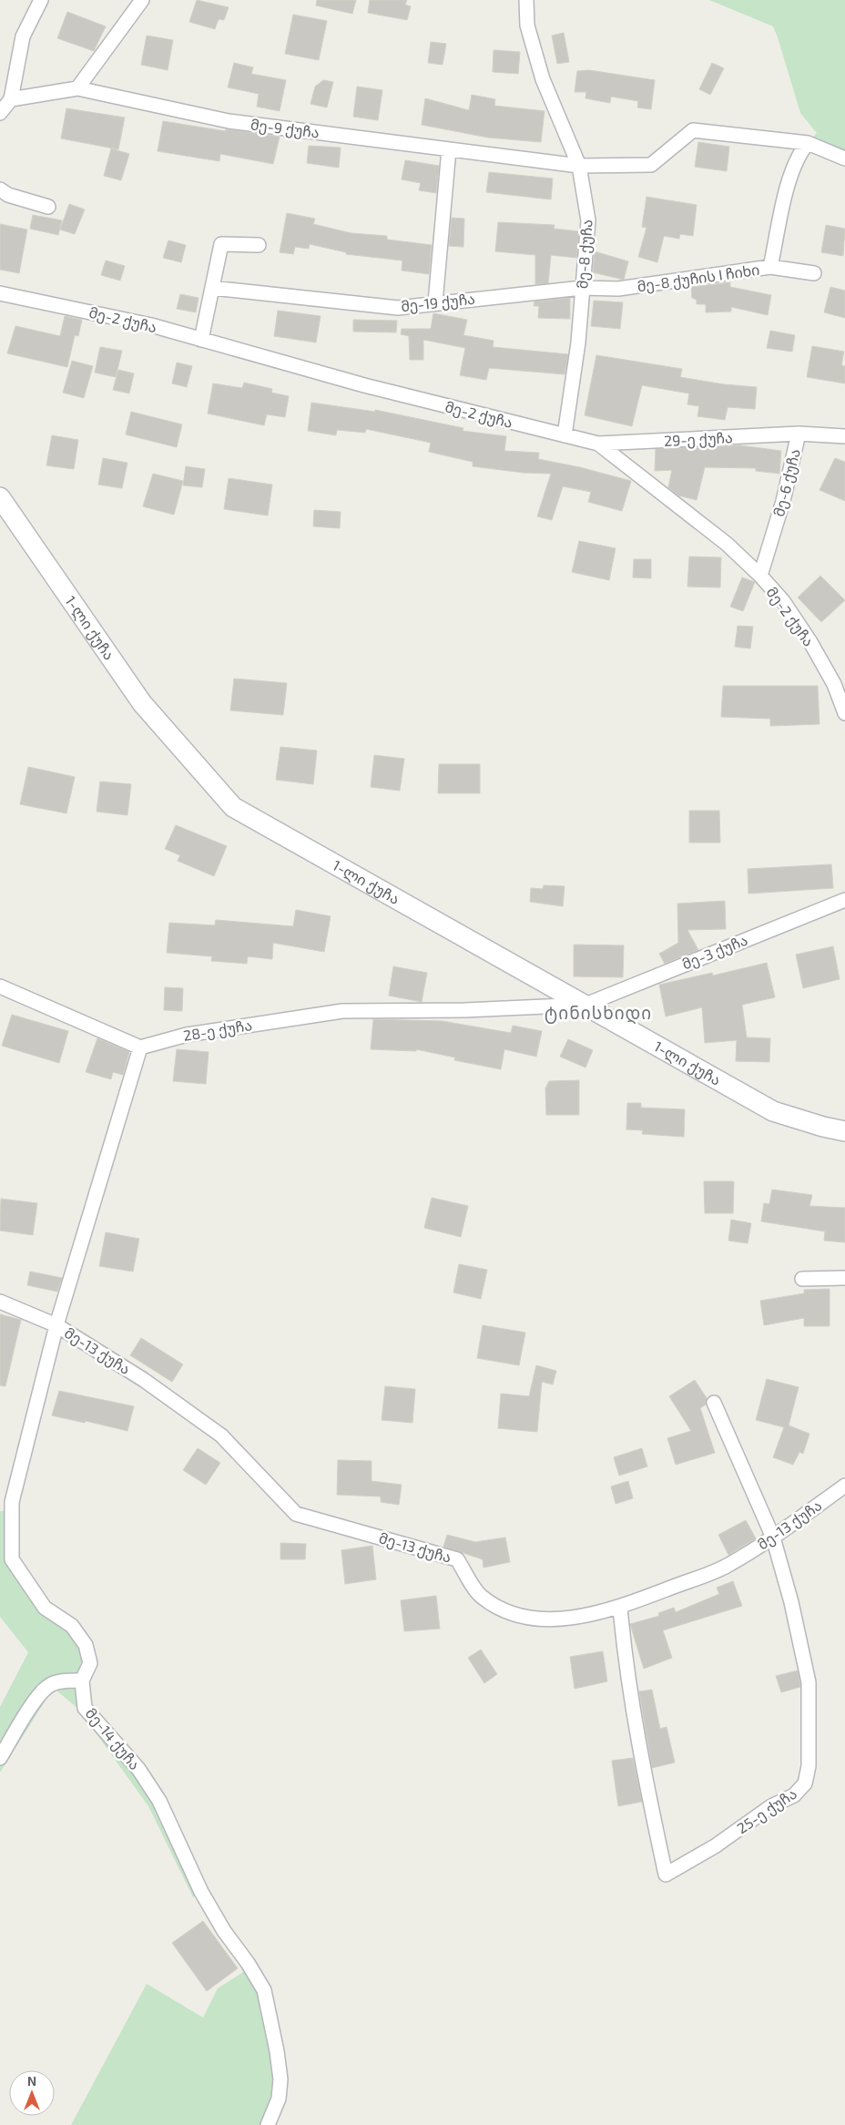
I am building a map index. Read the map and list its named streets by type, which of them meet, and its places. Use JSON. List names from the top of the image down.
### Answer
{
  "streets": {
    "main road": ["1-ლი ქუჩა"],
    "street": [
      "მე-9 ქუჩა",
      "მე-8 ქუჩა",
      "მე-8 ქუჩის I ჩიხი",
      "მე-19 ქუჩა",
      "მე-2 ქუჩა",
      "29-ე ქუჩა",
      "მე-6 ქუჩა",
      "მე-3 ქუჩა",
      "28-ე ქუჩა",
      "მე-13 ქუჩა",
      "მე-14 ქუჩა",
      "25-ე ქუჩა"
    ]
  },
  "crossings": [
    ["მე-9 ქუჩა", "მე-8 ქუჩა"],
    ["მე-8 ქუჩა", "მე-8 ქუჩის I ჩიხი"],
    ["მე-8 ქუჩა", "მე-19 ქუჩა"],
    ["მე-8 ქუჩა", "მე-2 ქუჩა"],
    ["მე-8 ქუჩის I ჩიხი", "მე-19 ქუჩა"],
    ["მე-2 ქუჩა", "29-ე ქუჩა"],
    ["მე-2 ქუჩა", "მე-6 ქუჩა"],
    ["29-ე ქუჩა", "მე-6 ქუჩა"],
    ["1-ლი ქუჩა", "მე-3 ქუჩა"],
    ["1-ლი ქუჩა", "28-ე ქუჩა"],
    ["მე-3 ქუჩა", "28-ე ქუჩა"],
    ["მე-13 ქუჩა", "მე-14 ქუჩა"],
    ["მე-13 ქუჩა", "25-ე ქუჩა"]
  ],
  "districts": ["ტინისხიდი"],
  "north": "top"
}
